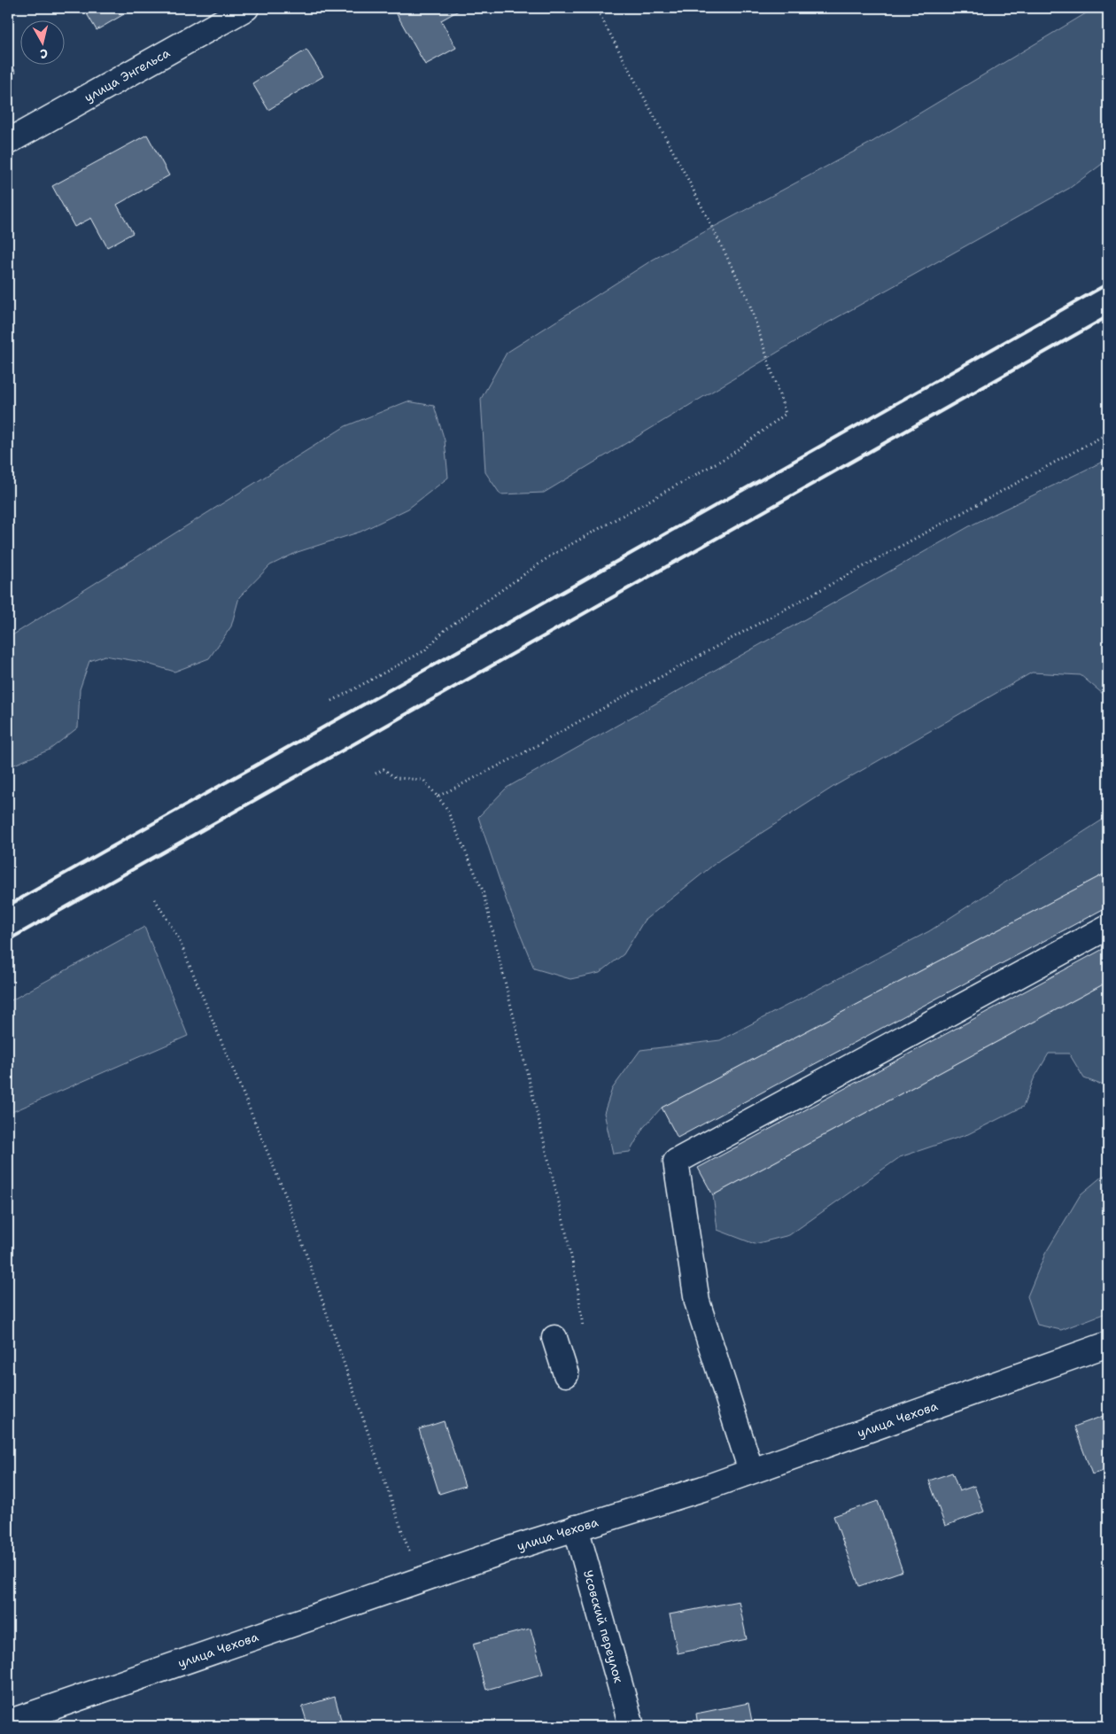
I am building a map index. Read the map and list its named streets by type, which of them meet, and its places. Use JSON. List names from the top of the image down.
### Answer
{
  "streets": {
    "street": ["улица Энгельса", "улица Чехова", "Усовский переулок"]
  },
  "crossings": [
    ["улица Чехова", "Усовский переулок"]
  ],
  "north": "bottom"
}
